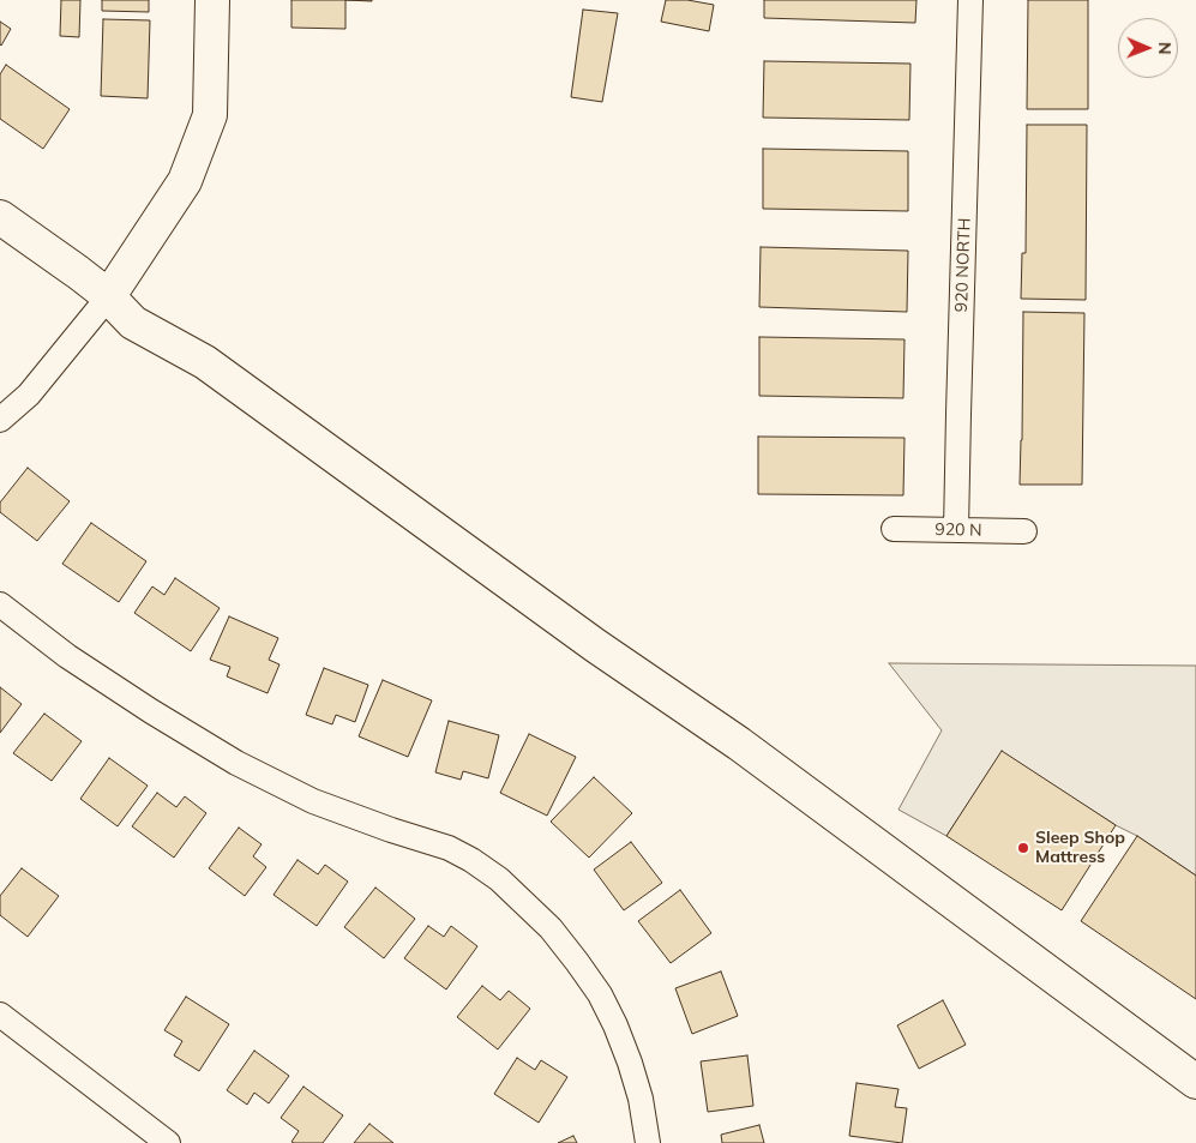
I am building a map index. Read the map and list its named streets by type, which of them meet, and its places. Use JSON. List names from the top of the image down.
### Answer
{
  "streets": {
    "street": ["920 NORTH", "920 N"]
  },
  "crossings": [
    ["920 NORTH", "920 N"]
  ],
  "places": ["Sleep Shop Mattress"],
  "north": "right"
}
